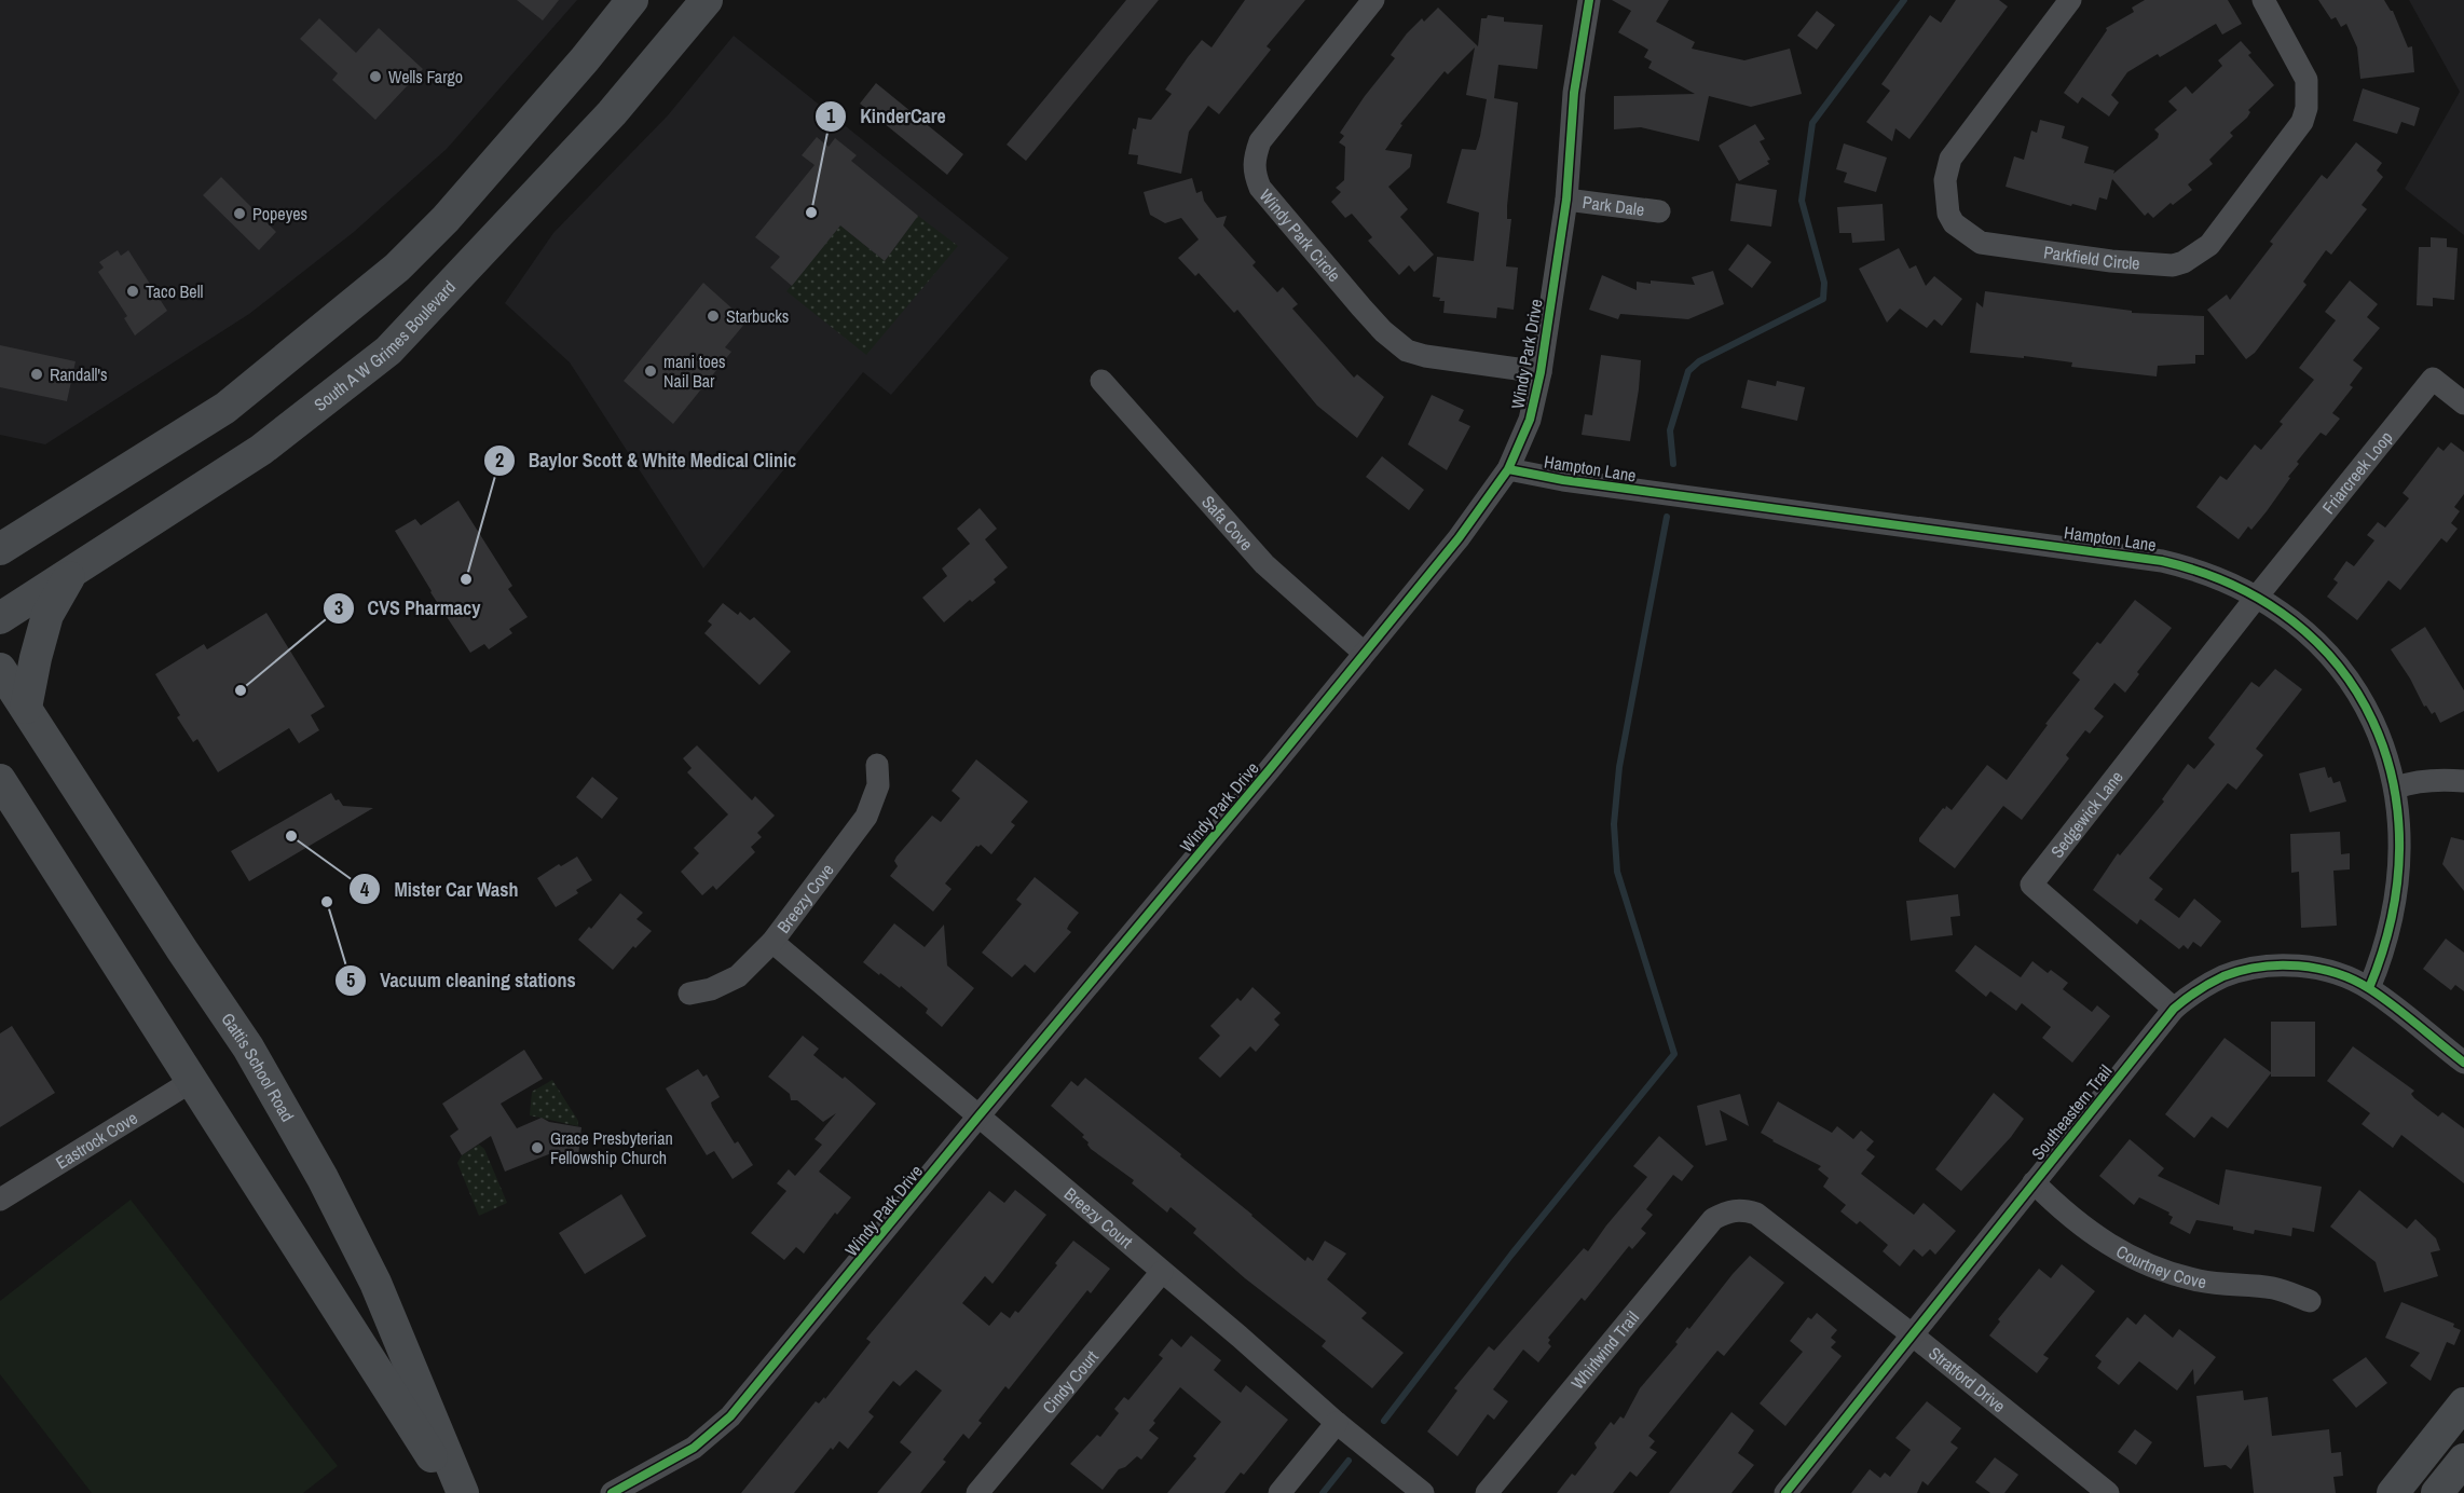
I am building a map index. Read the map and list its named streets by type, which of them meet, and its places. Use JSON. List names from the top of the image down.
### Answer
{
  "streets": {
    "main road": ["South A W Grimes Boulevard", "Gattis School Road"],
    "street": [
      "Park Dale",
      "Windy Park Circle",
      "Parkfield Circle",
      "Windy Park Drive",
      "Hampton Lane",
      "Friarcreek Loop",
      "Safa Cove",
      "Sedgewick Lane",
      "Breezy Cove",
      "Southeastern Trail",
      "Eastrock Cove",
      "Breezy Court",
      "Courtney Cove",
      "Whirlwind Trail",
      "Stratford Drive",
      "Cindy Court"
    ]
  },
  "crossings": [
    ["Park Dale", "Windy Park Drive"],
    ["Windy Park Circle", "Windy Park Drive"],
    ["Windy Park Drive", "Hampton Lane"],
    ["Windy Park Drive", "Safa Cove"],
    ["Windy Park Drive", "Breezy Court"],
    ["Hampton Lane", "Friarcreek Loop"],
    ["Hampton Lane", "Sedgewick Lane"],
    ["Hampton Lane", "Southeastern Trail"],
    ["Friarcreek Loop", "Sedgewick Lane"],
    ["Sedgewick Lane", "Southeastern Trail"],
    ["Breezy Cove", "Breezy Court"],
    ["Southeastern Trail", "Courtney Cove"],
    ["Southeastern Trail", "Stratford Drive"],
    ["Breezy Court", "Cindy Court"],
    ["Whirlwind Trail", "Stratford Drive"]
  ],
  "places": [
    "Wells Fargo",
    "KinderCare",
    "Popeyes",
    "Taco Bell",
    "Starbucks",
    "mani toes Nail Bar",
    "Randall's",
    "Baylor Scott & White Medical Clinic",
    "CVS Pharmacy",
    "Mister Car Wash",
    "Vacuum cleaning stations",
    "Grace Presbyterian Fellowship Church"
  ]
}
